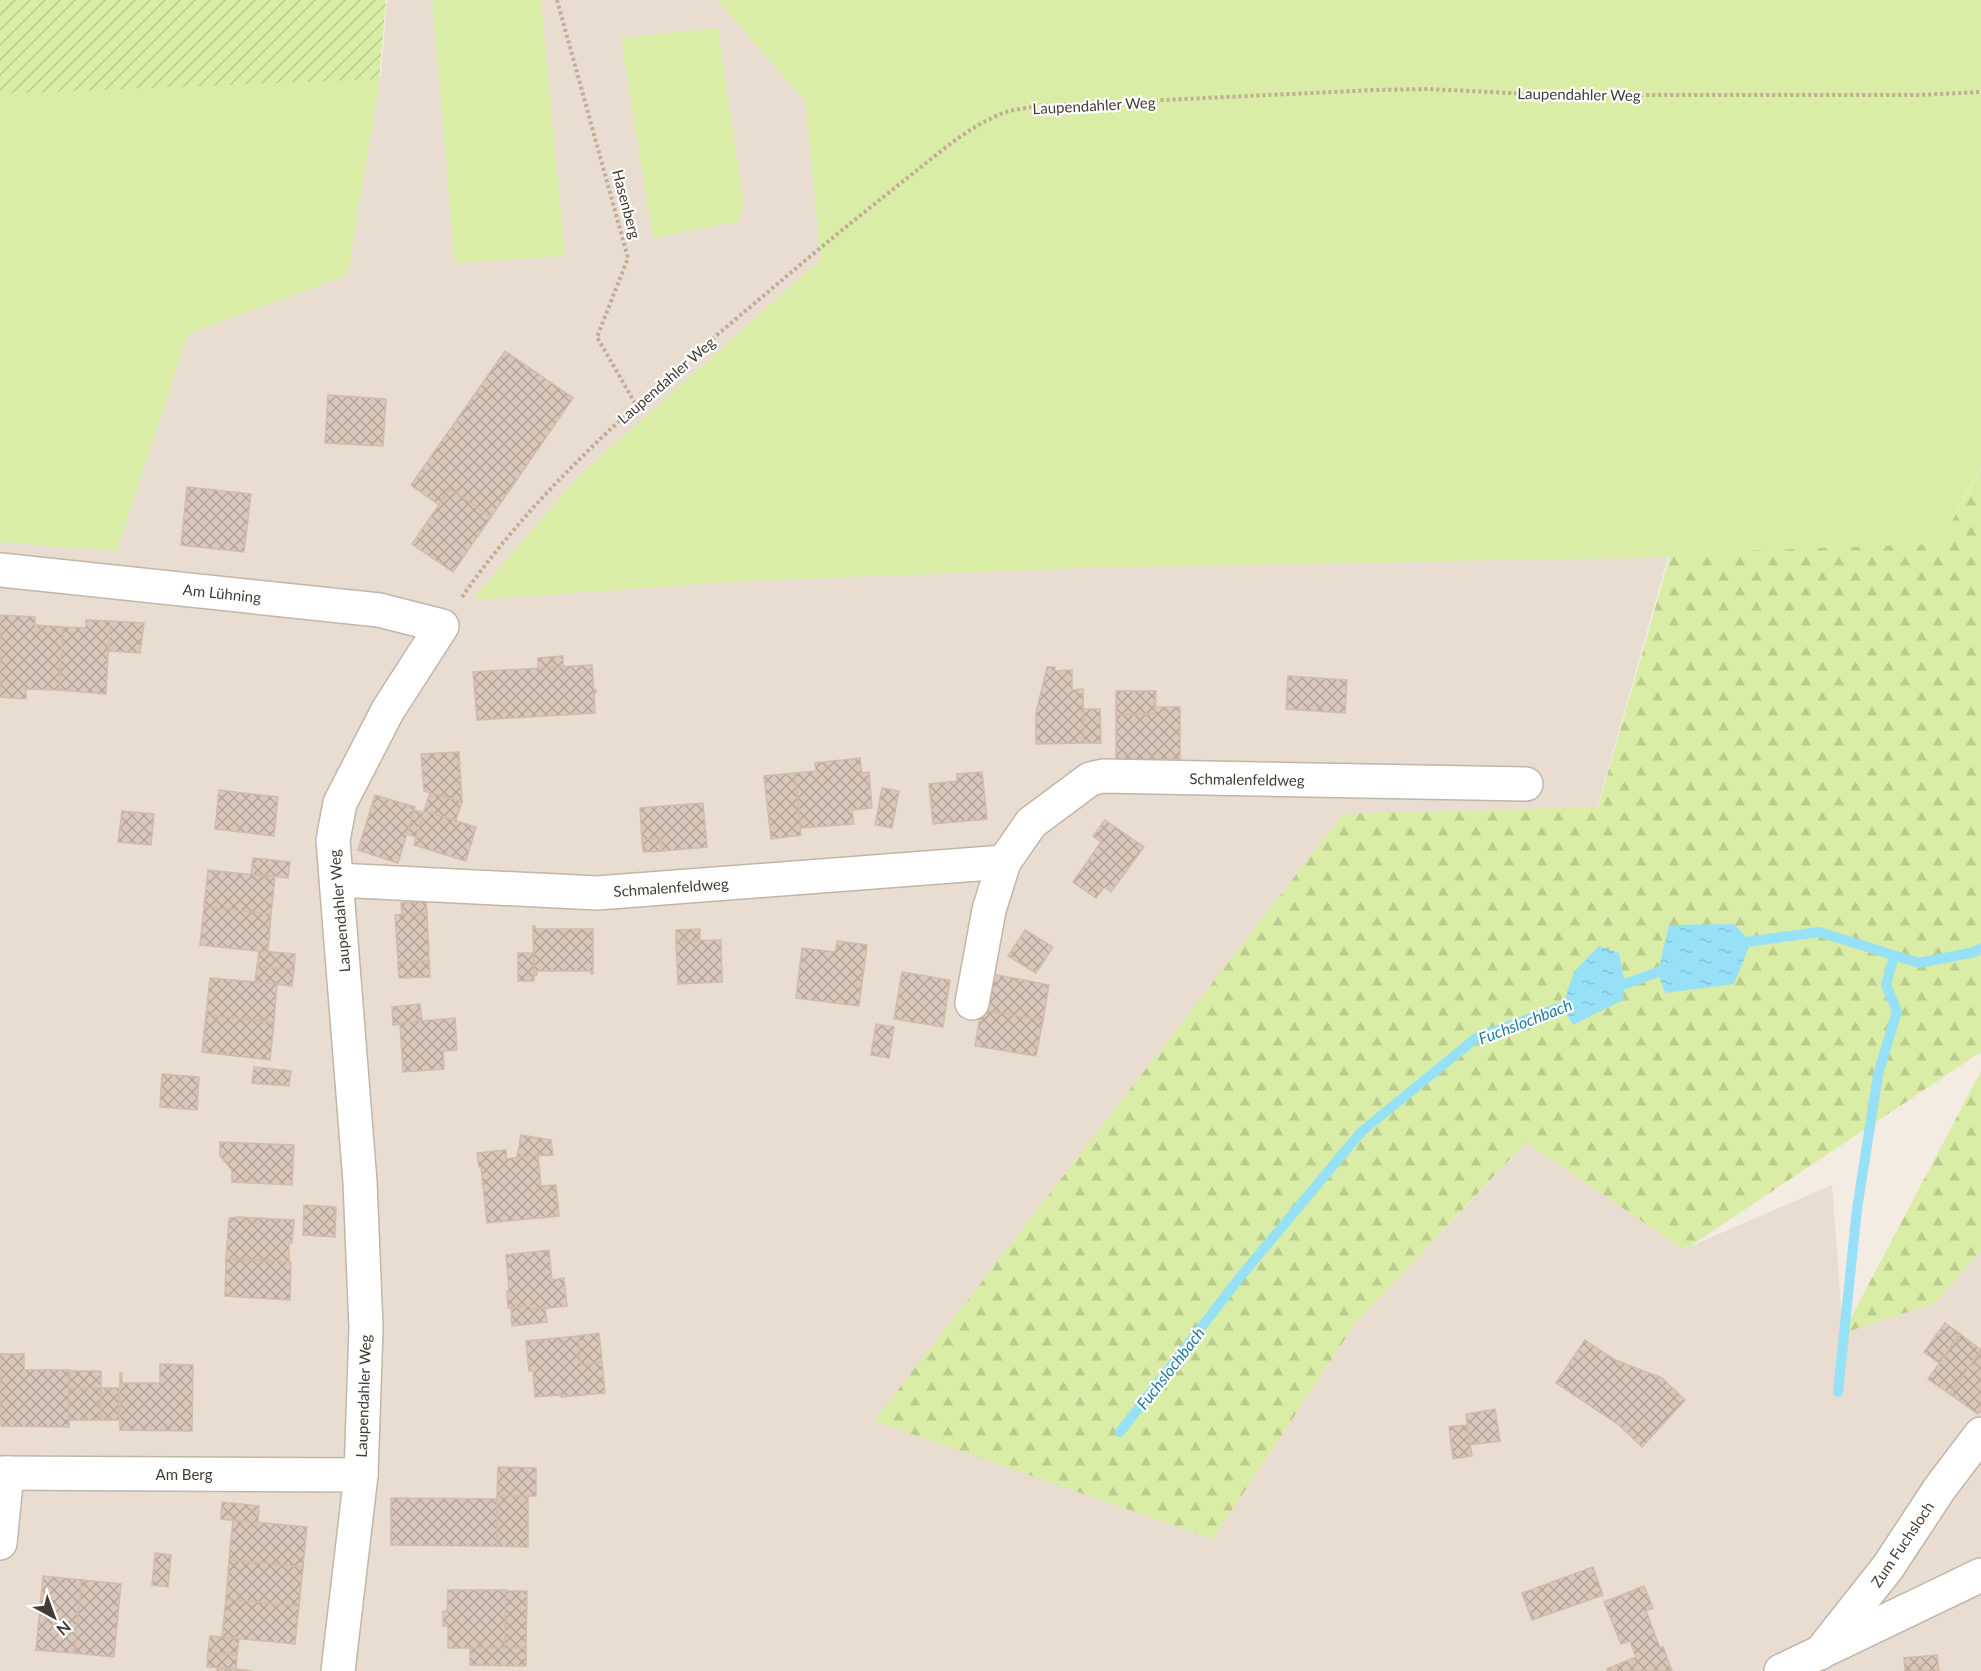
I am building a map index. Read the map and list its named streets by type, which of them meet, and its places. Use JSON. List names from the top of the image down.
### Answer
{
  "streets": {
    "street": [
      "Laupendahler Weg",
      "Am Lühning",
      "Schmalenfeldweg",
      "Am Berg",
      "Zum Fuchsloch"
    ],
    "path": ["Hasenberg"]
  },
  "crossings": [
    ["Laupendahler Weg", "Hasenberg"],
    ["Laupendahler Weg", "Am Lühning"],
    ["Laupendahler Weg", "Schmalenfeldweg"],
    ["Laupendahler Weg", "Am Berg"]
  ],
  "water": ["Fuchslochbach"],
  "north": "bottom right"
}
